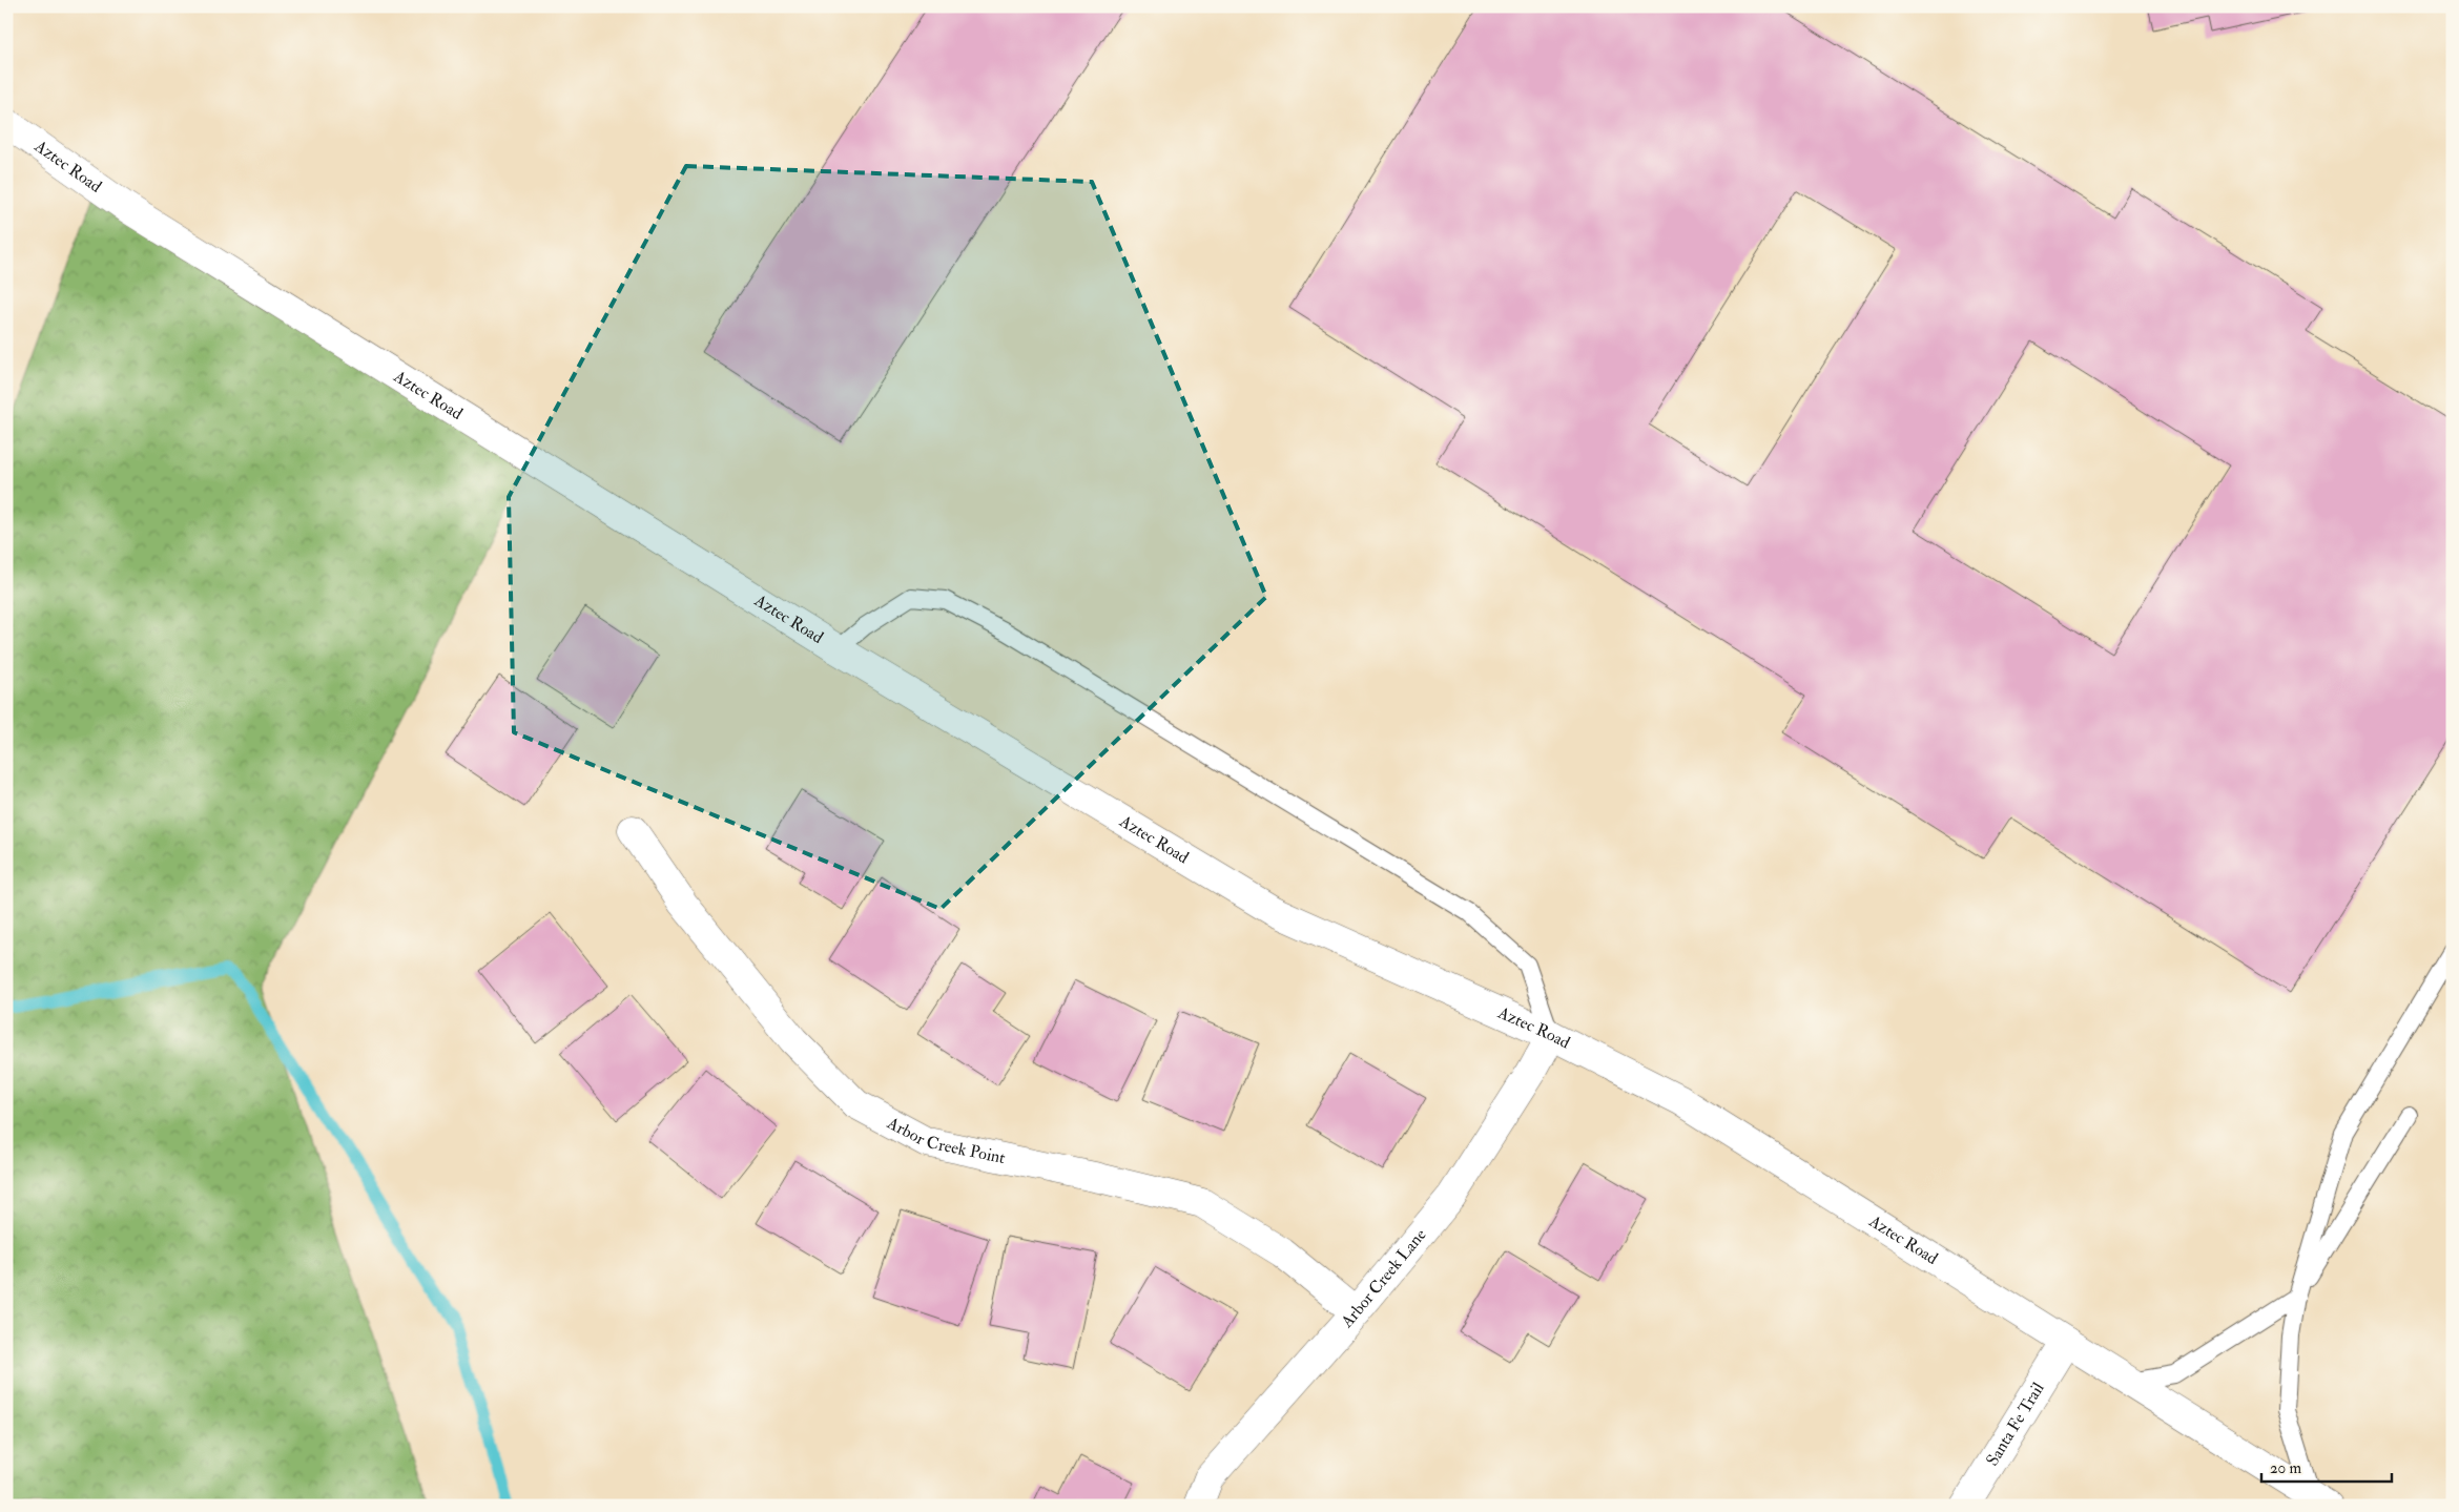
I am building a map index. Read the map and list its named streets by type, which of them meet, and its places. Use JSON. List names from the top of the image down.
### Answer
{
  "streets": {
    "street": [
      "Aztec Road",
      "Arbor Creek Point",
      "Arbor Creek Lane",
      "Santa Fe Trail"
    ]
  },
  "crossings": [
    ["Aztec Road", "Arbor Creek Lane"],
    ["Aztec Road", "Santa Fe Trail"],
    ["Arbor Creek Point", "Arbor Creek Lane"]
  ],
  "scale_bar": "20 m"
}
